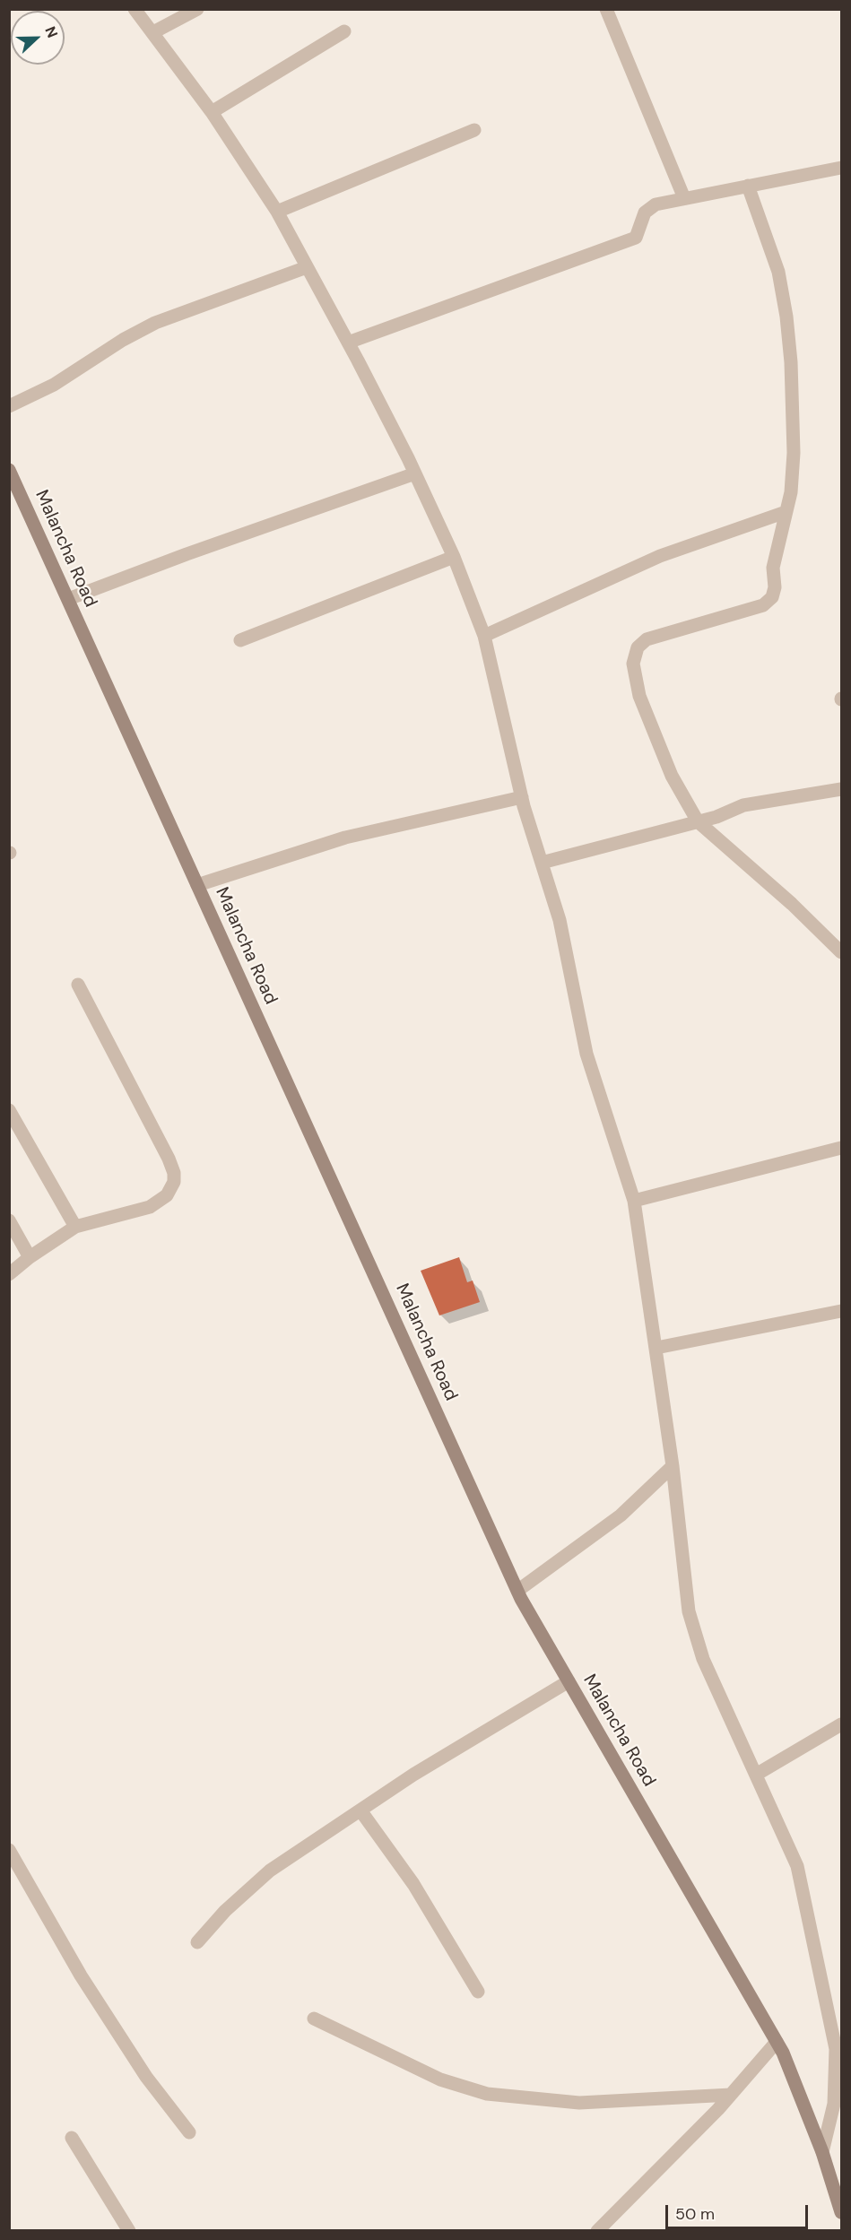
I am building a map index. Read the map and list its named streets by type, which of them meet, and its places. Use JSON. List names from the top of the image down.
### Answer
{
  "streets": {
    "street": ["Malancha Road"]
  },
  "scale_bar": "50 m",
  "north": "right"
}
